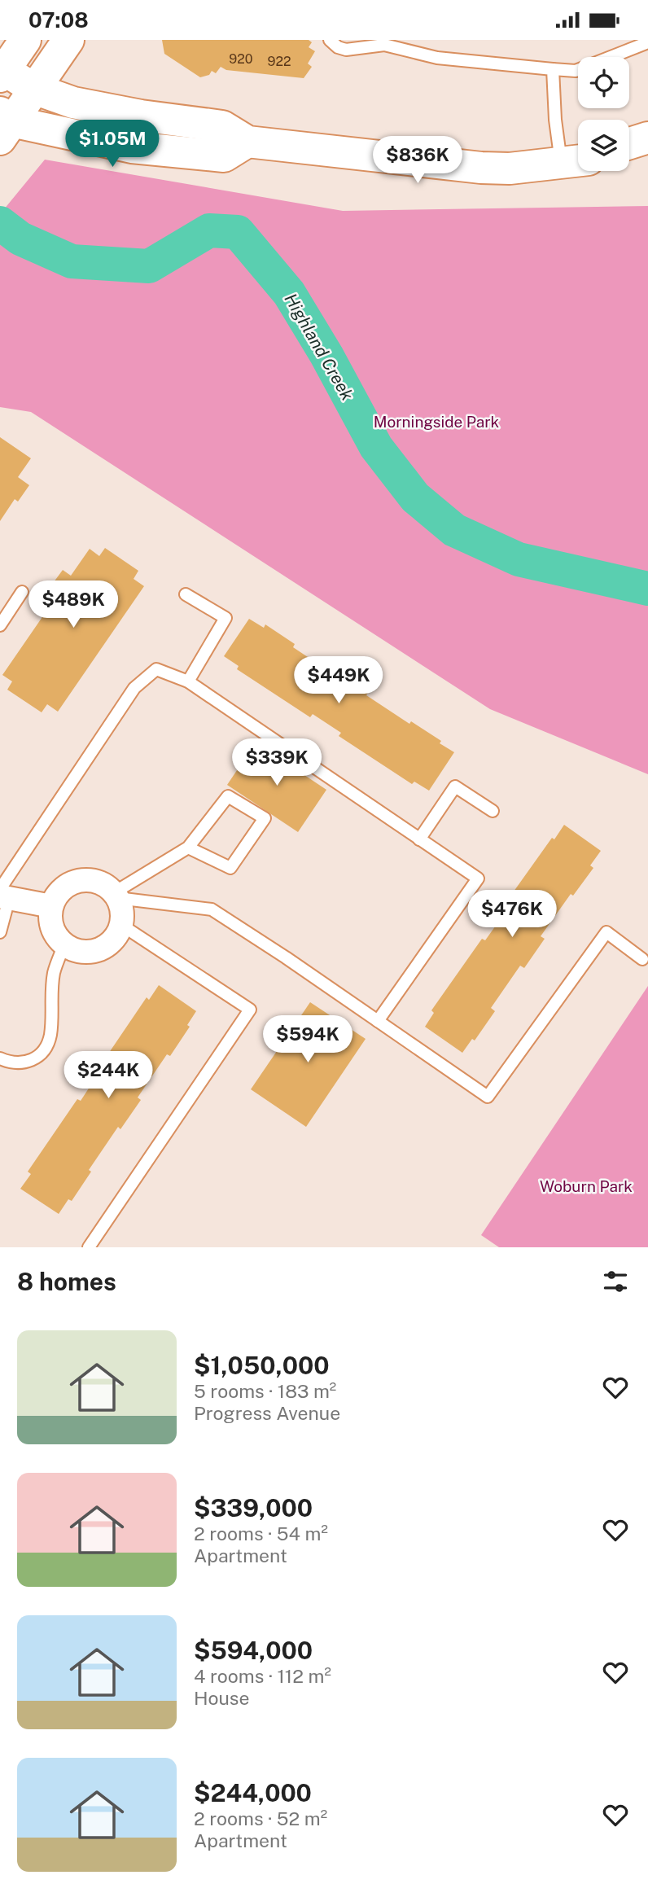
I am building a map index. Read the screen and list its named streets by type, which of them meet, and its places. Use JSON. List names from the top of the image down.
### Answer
{
  "water": ["Highland Creek"],
  "parks": ["Morningside Park", "Woburn Park"],
  "house_numbers": ["920", "922"],
  "page": {
    "status": "07:08",
    "price": [
      "$1.05M",
      "$836K",
      "$489K",
      "$449K",
      "$339K",
      "$476K",
      "$594K",
      "$244K"
    ],
    "heading": "8 homes",
    "list": [
      {
        "name": "$1,050,000",
        "note": "5 rooms · 183 m² · Progress Avenue"
      },
      {
        "name": "$339,000",
        "note": "2 rooms · 54 m² · Apartment"
      },
      {
        "name": "$594,000",
        "note": "4 rooms · 112 m² · House"
      },
      {
        "name": "$244,000",
        "note": "2 rooms · 52 m² · Apartment"
      }
    ]
  }
}
